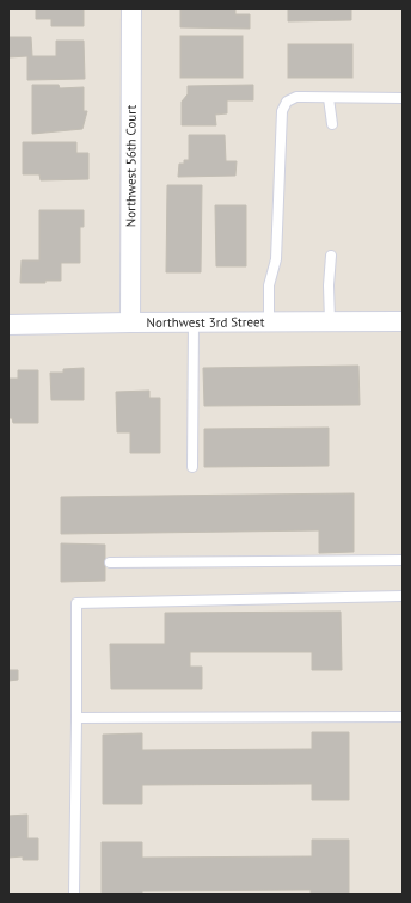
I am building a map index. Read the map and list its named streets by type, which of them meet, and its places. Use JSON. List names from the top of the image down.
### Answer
{
  "streets": {
    "street": ["Northwest 56th Court", "Northwest 3rd Street"]
  },
  "crossings": [
    ["Northwest 56th Court", "Northwest 3rd Street"]
  ]
}
